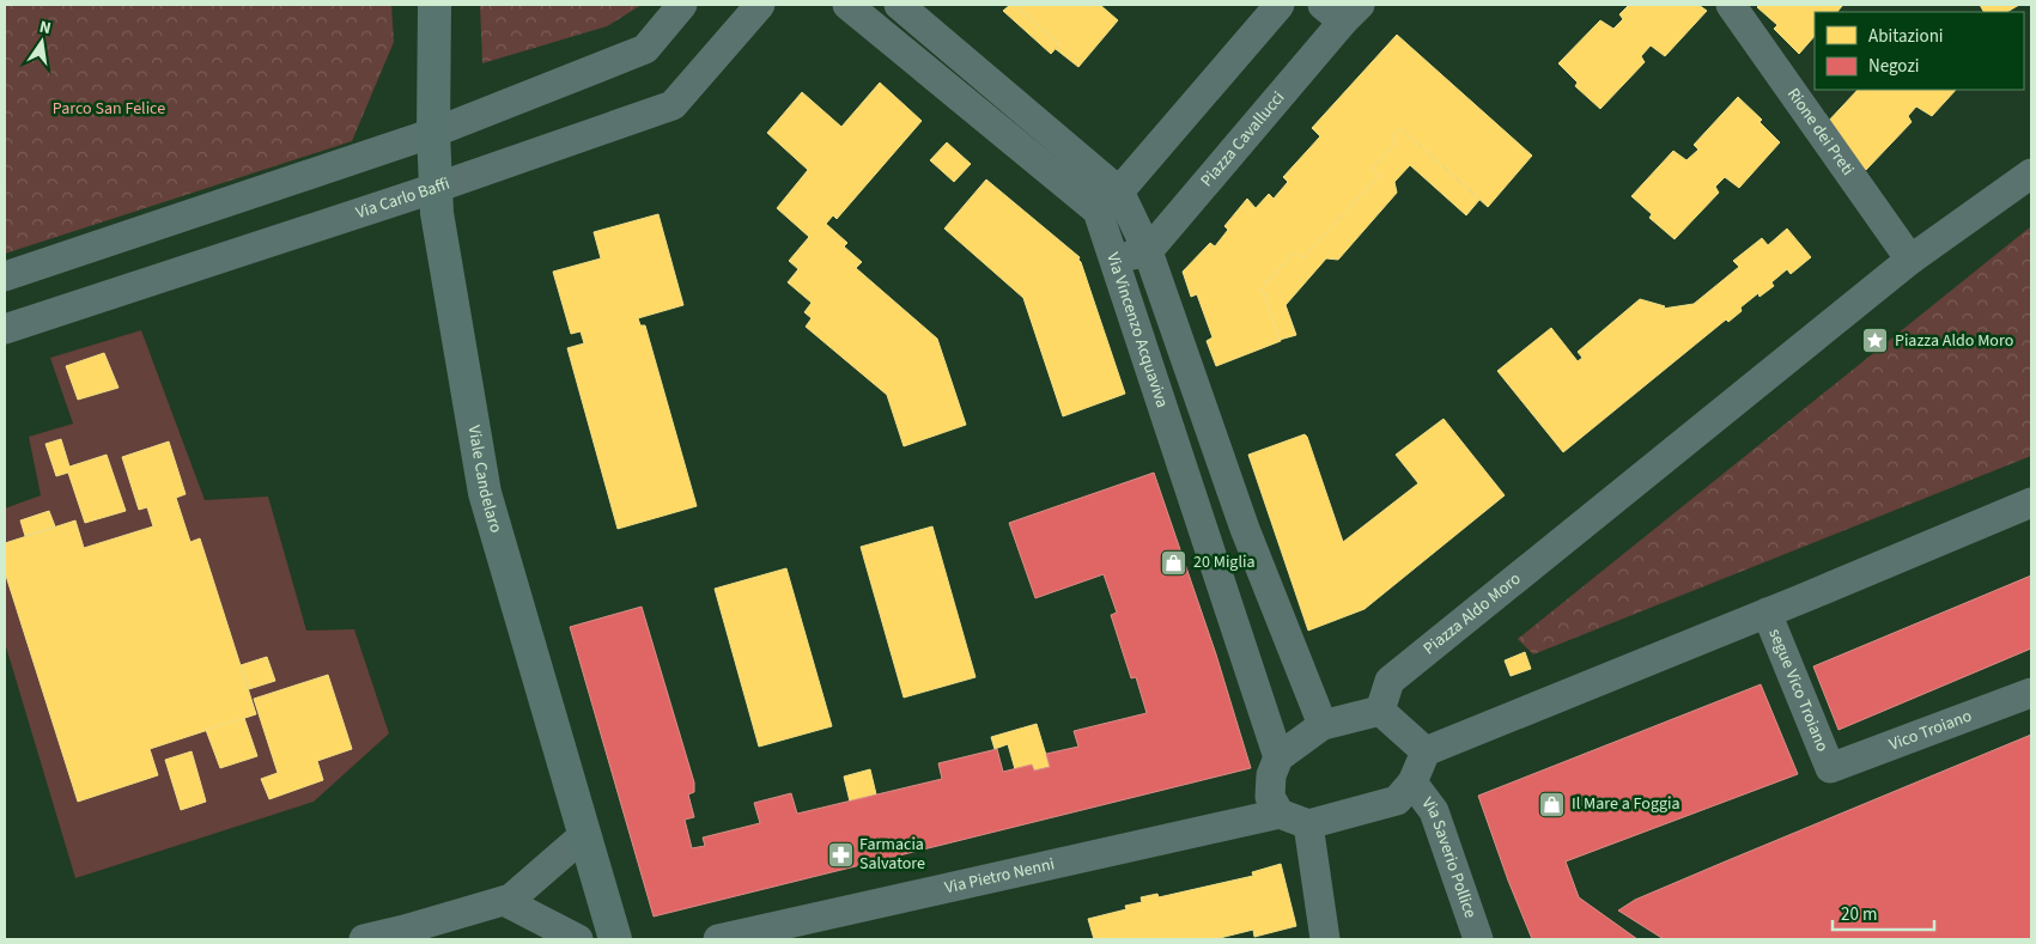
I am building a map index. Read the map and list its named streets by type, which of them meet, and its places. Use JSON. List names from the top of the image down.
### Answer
{
  "streets": {
    "main road": ["Viale Candelaro"],
    "street": [
      "Rione dei Preti",
      "Piazza Cavallucci",
      "Via Carlo Baffi",
      "Via Vincenzo Acquaviva",
      "Piazza Aldo Moro",
      "segue Vico Troiano",
      "Vico Troiano",
      "Via Saverio Pollice",
      "Via Pietro Nenni"
    ]
  },
  "crossings": [
    ["Rione dei Preti", "Piazza Aldo Moro"],
    ["Piazza Cavallucci", "Via Vincenzo Acquaviva"],
    ["Via Carlo Baffi", "Viale Candelaro"],
    ["Via Vincenzo Acquaviva", "Piazza Aldo Moro"],
    ["Via Vincenzo Acquaviva", "Via Saverio Pollice"],
    ["Via Vincenzo Acquaviva", "Via Pietro Nenni"],
    ["Piazza Aldo Moro", "Via Saverio Pollice"],
    ["Piazza Aldo Moro", "Via Pietro Nenni"],
    ["segue Vico Troiano", "Vico Troiano"],
    ["Via Saverio Pollice", "Via Pietro Nenni"]
  ],
  "parks": ["Parco San Felice"],
  "places": {
    "place": ["Piazza Aldo Moro"],
    "shop": ["20 Miglia", "Il Mare a Foggia"],
    "pharmacy": ["Farmacia Salvatore"]
  },
  "legend": ["Abitazioni", "Negozi"],
  "scale_bar": "20 m",
  "north": "top"
}
